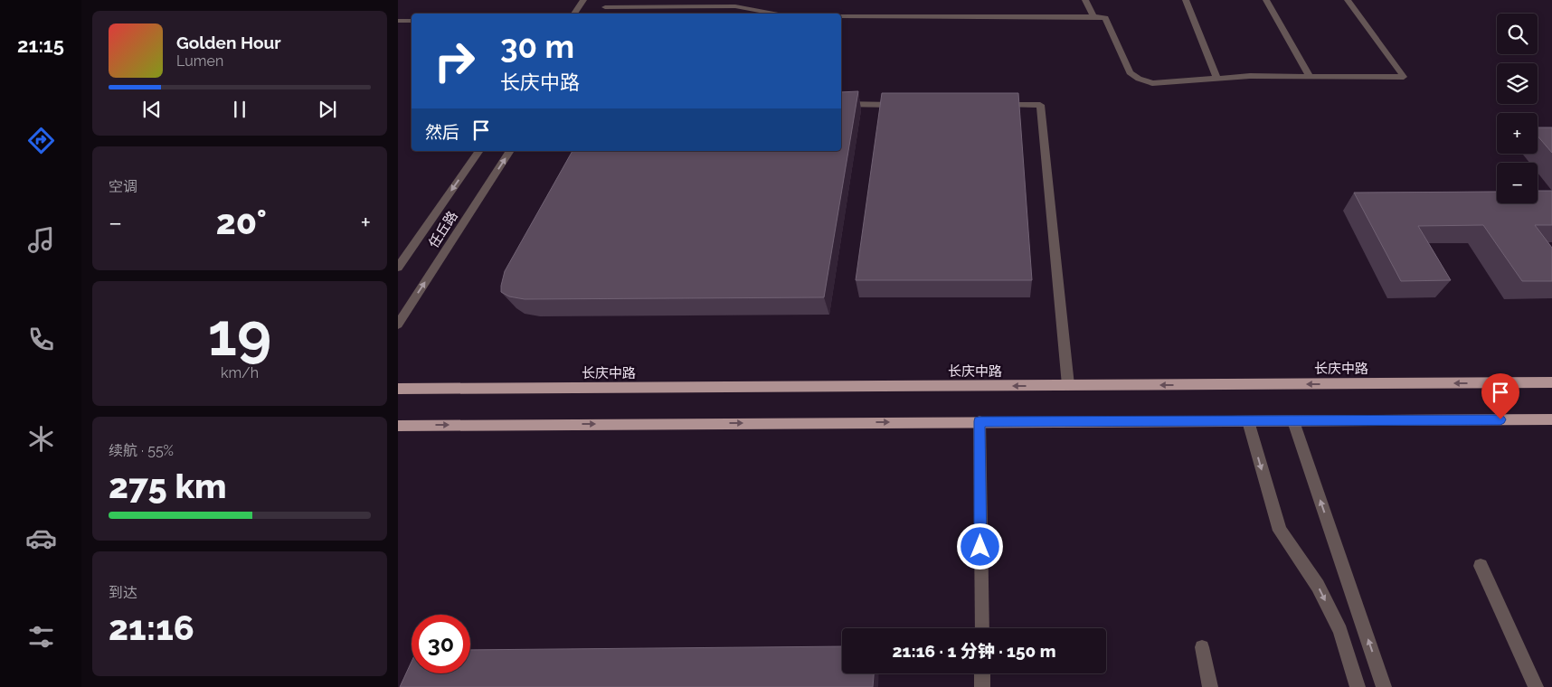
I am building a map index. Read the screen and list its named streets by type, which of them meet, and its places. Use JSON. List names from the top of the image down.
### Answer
{
  "streets": {
    "main road": ["长庆中路"],
    "street": ["任丘路"]
  },
  "page": {
    "tabs": "21:15",
    "map_buttons": ["+", "−"],
    "turn": ["30 m", "长庆中路"],
    "song": ["Golden Hour", "Lumen"],
    "then": "然后",
    "tile": [
      "空调",
      ["19", "km/h"],
      ["续航 · 55%", "275 km"],
      ["到达", "21:16"]
    ],
    "heat": ["−", "20°", "+"],
    "limit": "30",
    "trip": "21:16 · 1 分钟 · 150 m"
  }
}
